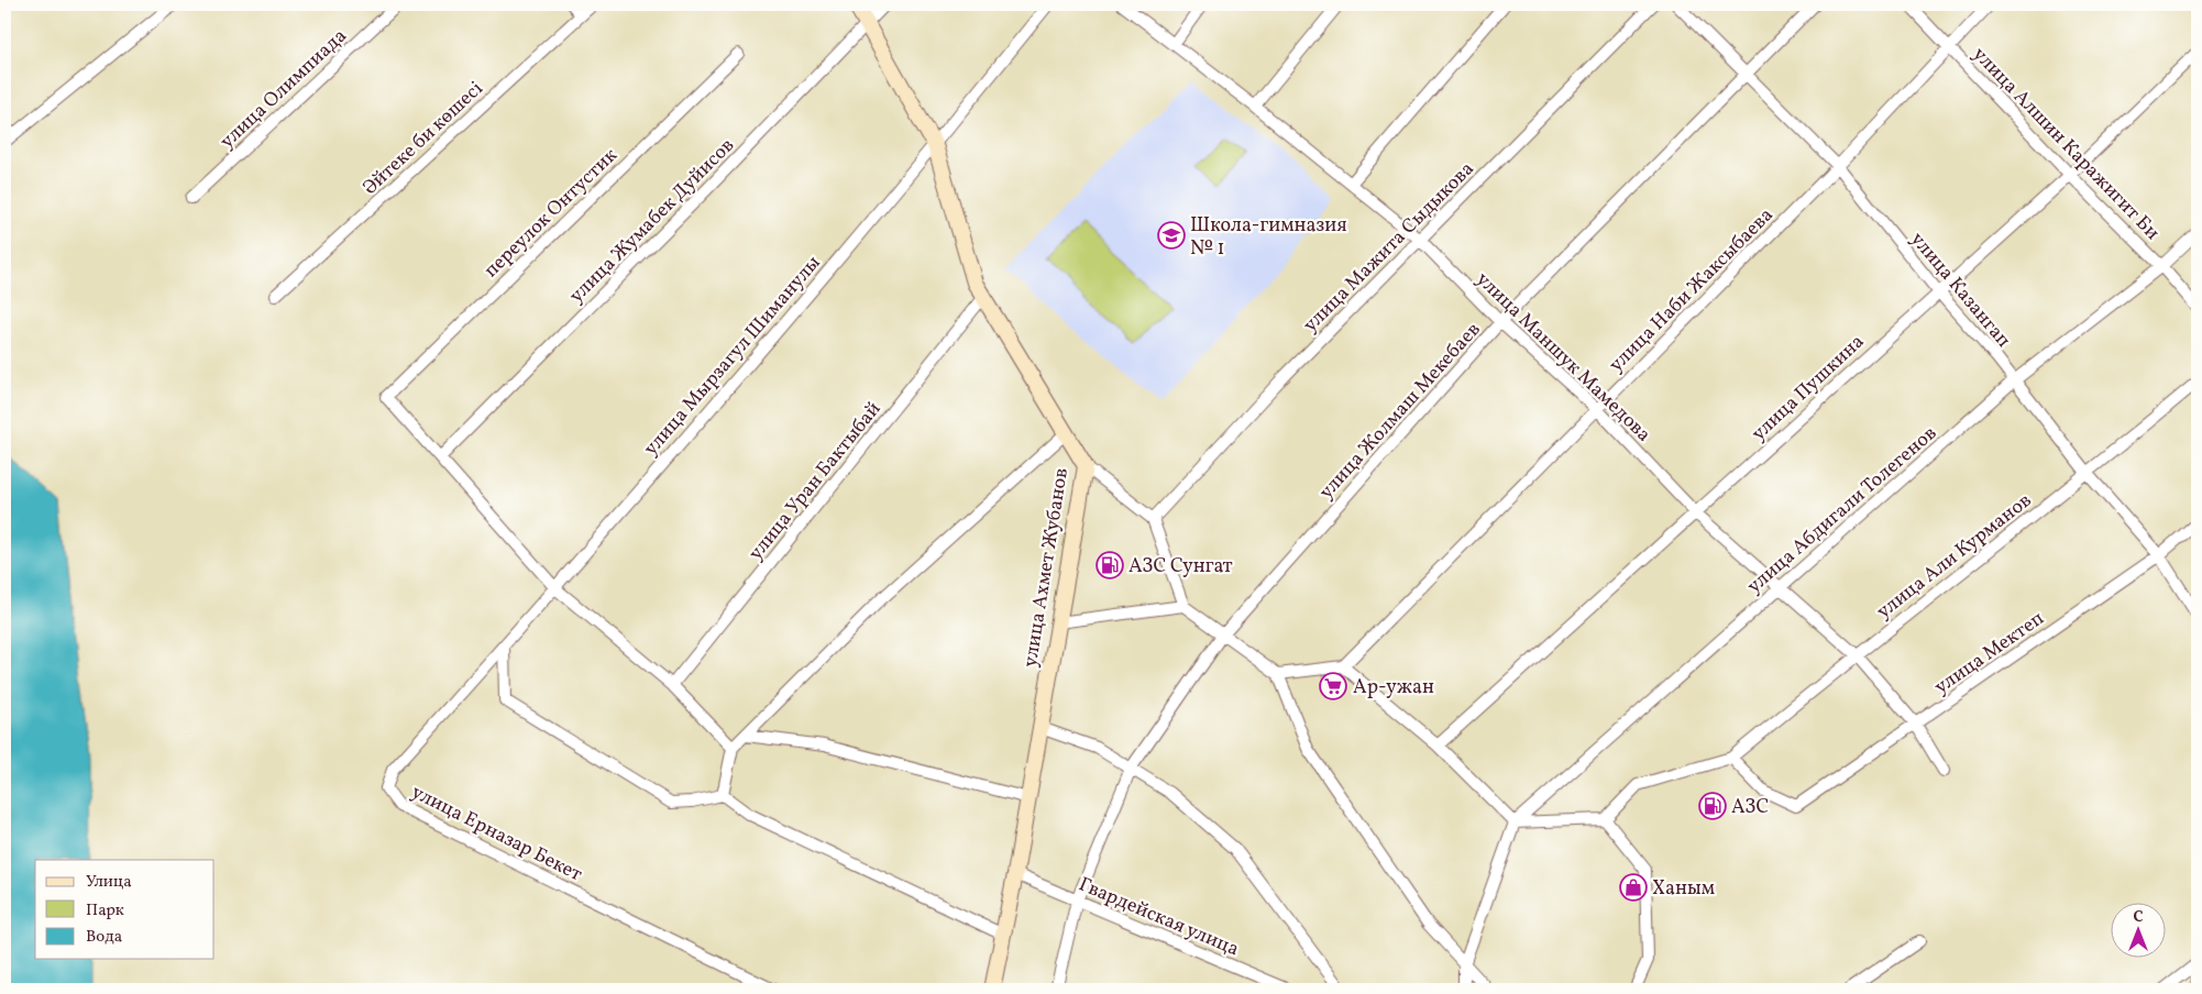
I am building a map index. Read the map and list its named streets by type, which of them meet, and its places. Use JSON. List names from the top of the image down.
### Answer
{
  "streets": {
    "main road": ["улица Ахмет Жубанов"],
    "street": [
      "улица Олимпиада",
      "Әйтеке би көшесі",
      "улица Алшин Каражигит Би",
      "переулок Онтустик",
      "улица Жумабек Дуйисов",
      "улица Мажита Сыдыкова",
      "улица Наби Жаксыбаева",
      "улица Казангап",
      "улица Мырзагул Шиманулы",
      "улица Маншук Мамедова",
      "улица Пушкина",
      "улица Жолмаш Мекебаев",
      "улица Уран Бактыбай",
      "улица Абдигали Толегенов",
      "улица Али Курманов",
      "улица Мектеп",
      "улица Ерназар Бекет",
      "Гвардейская улица"
    ]
  },
  "crossings": [
    ["улица Алшин Каражигит Би", "улица Наби Жаксыбаева"],
    ["улица Алшин Каражигит Би", "улица Пушкина"],
    ["улица Алшин Каражигит Би", "улица Абдигали Толегенов"],
    ["переулок Онтустик", "улица Жумабек Дуйисов"],
    ["улица Жумабек Дуйисов", "улица Ахмет Жубанов"],
    ["улица Мажита Сыдыкова", "улица Маншук Мамедова"],
    ["улица Наби Жаксыбаева", "улица Казангап"],
    ["улица Наби Жаксыбаева", "улица Маншук Мамедова"],
    ["улица Казангап", "улица Пушкина"],
    ["улица Казангап", "улица Жолмаш Мекебаев"],
    ["улица Казангап", "улица Абдигали Толегенов"],
    ["улица Казангап", "улица Али Курманов"],
    ["улица Казангап", "улица Мектеп"],
    ["улица Мырзагул Шиманулы", "улица Ахмет Жубанов"],
    ["улица Мырзагул Шиманулы", "улица Ерназар Бекет"],
    ["улица Маншук Мамедова", "улица Пушкина"],
    ["улица Маншук Мамедова", "улица Жолмаш Мекебаев"],
    ["улица Маншук Мамедова", "улица Абдигали Толегенов"],
    ["улица Маншук Мамедова", "улица Али Курманов"],
    ["улица Маншук Мамедова", "улица Мектеп"],
    ["улица Жолмаш Мекебаев", "Гвардейская улица"],
    ["улица Уран Бактыбай", "улица Ахмет Жубанов"],
    ["улица Али Курманов", "улица Мектеп"],
    ["улица Ахмет Жубанов", "Гвардейская улица"]
  ],
  "places": {
    "school or university": ["Школа-гимназия № 1"],
    "fuel station": ["АЗС Сунгат", "АЗС"],
    "supermarket": ["Ар-ужан"],
    "shop": ["Ханым"]
  },
  "legend": ["Улица", "Парк", "Вода"],
  "north": "top"
}
